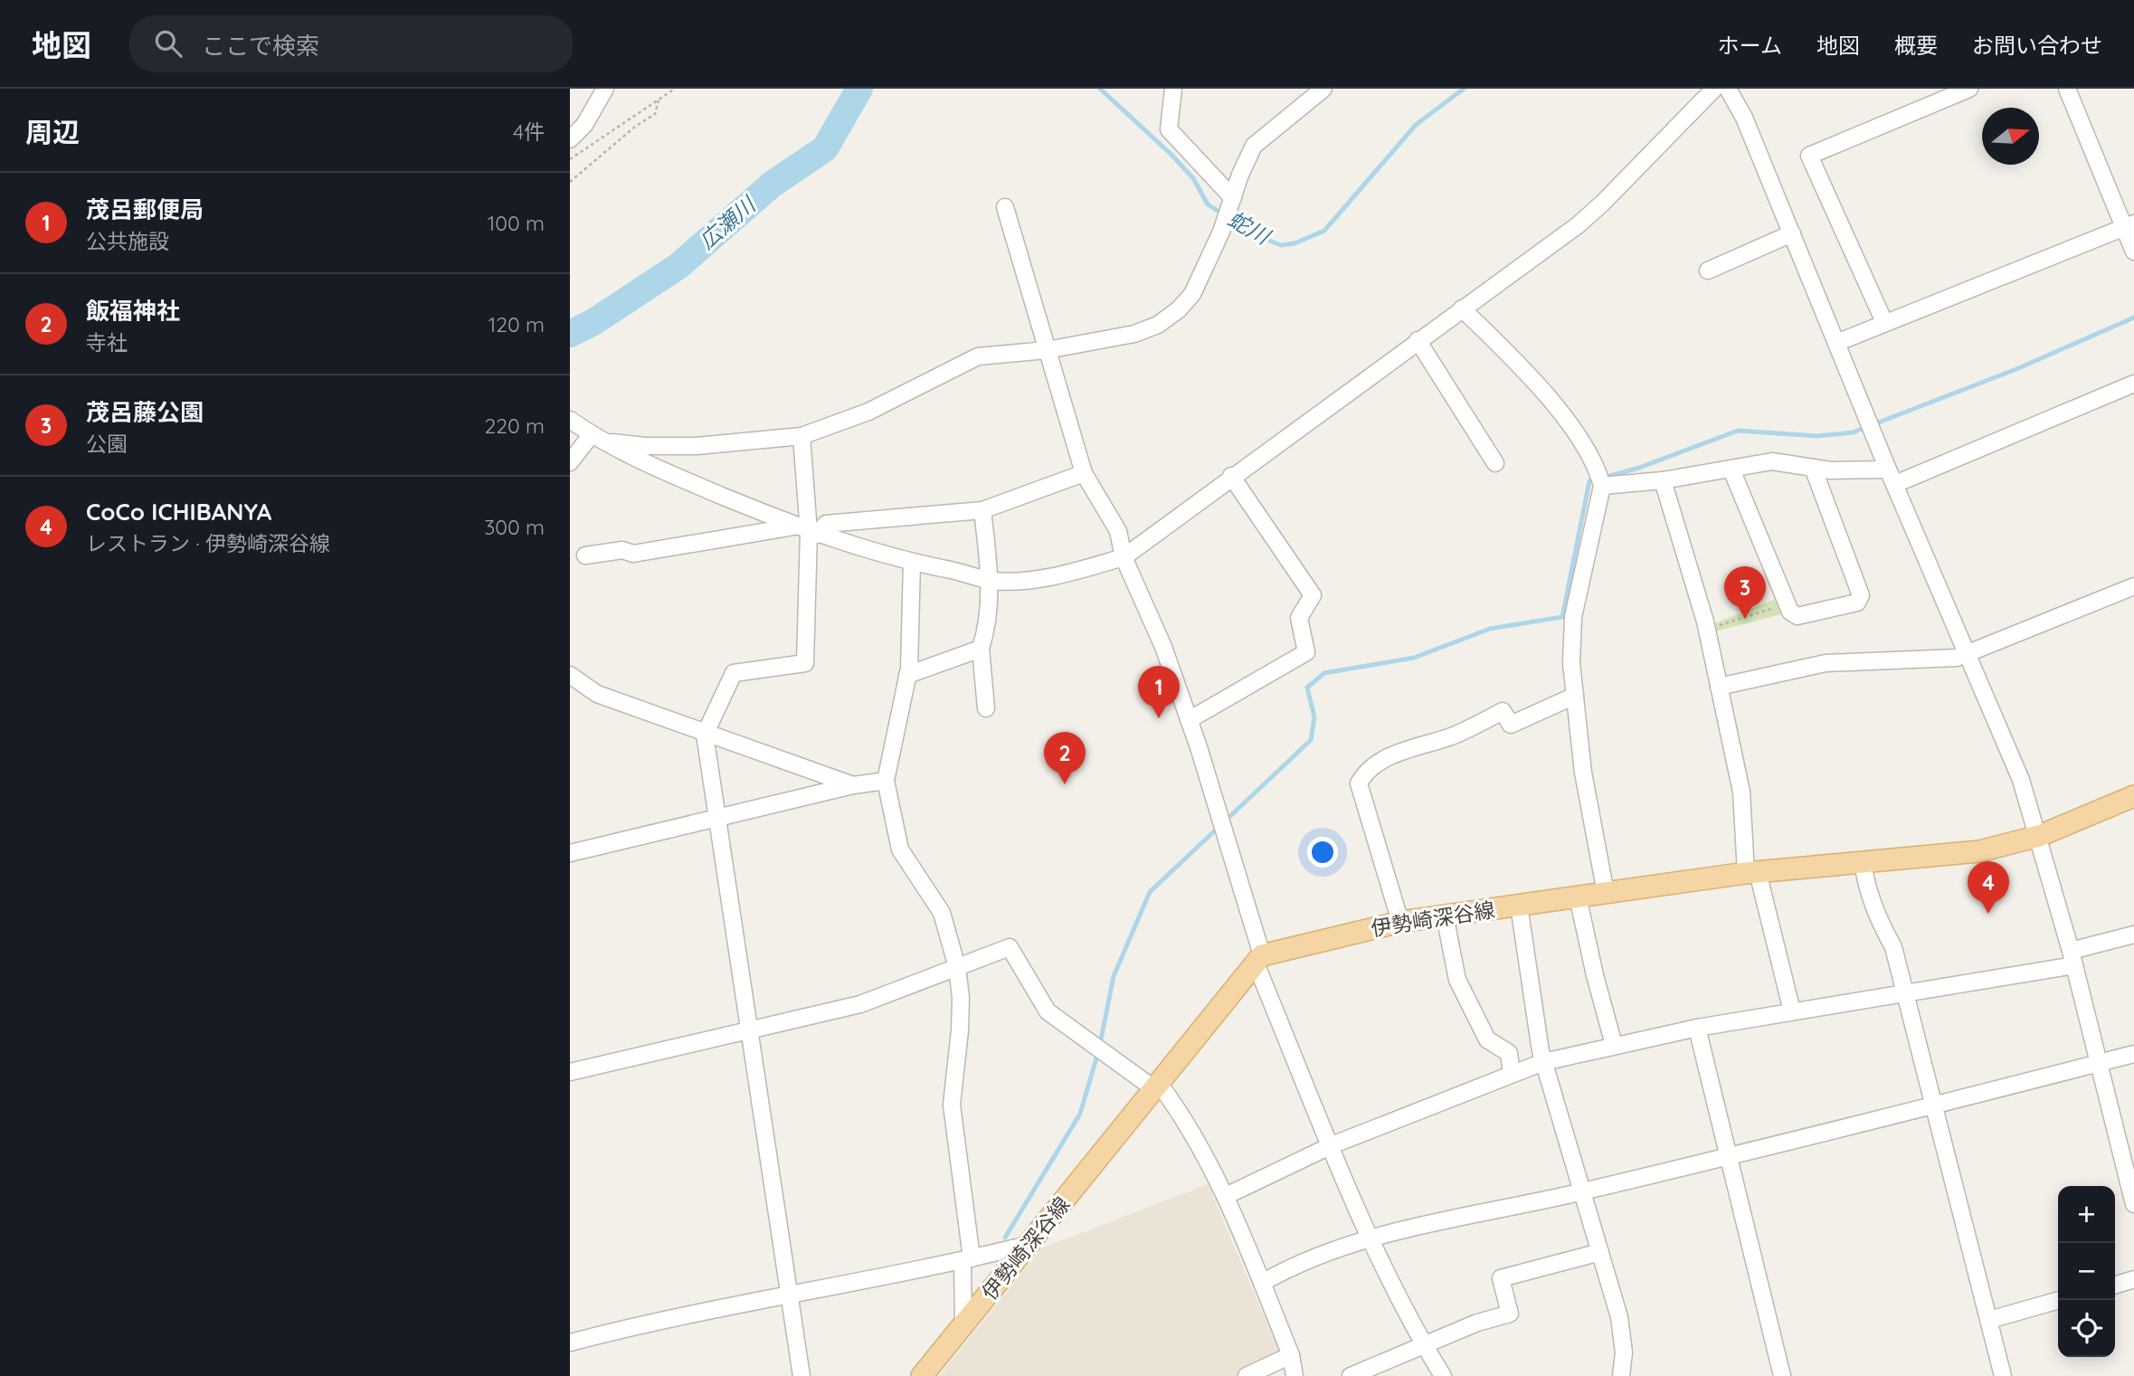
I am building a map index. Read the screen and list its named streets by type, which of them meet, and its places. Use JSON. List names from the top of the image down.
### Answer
{
  "streets": {
    "main road": ["伊勢崎深谷線"]
  },
  "water": ["広瀬川", "蛇川"],
  "north": "right",
  "page": {
    "header": "地図",
    "search": "ここで検索",
    "nav": [
      "ホーム",
      "地図",
      "概要",
      "お問い合わせ"
    ],
    "heading": ["周辺", "4件"],
    "list": [
      {
        "mark": "1",
        "name": "茂呂郵便局",
        "note": "公共施設",
        "value": "100 m"
      },
      {
        "mark": "2",
        "name": "飯福神社",
        "note": "寺社",
        "value": "120 m"
      },
      {
        "mark": "3",
        "name": "茂呂藤公園",
        "note": "公園",
        "value": "220 m"
      },
      {
        "mark": "4",
        "name": "CoCo ICHIBANYA",
        "note": "レストラン · 伊勢崎深谷線",
        "value": "300 m"
      }
    ],
    "pins": [
      "3",
      "1",
      "2",
      "4"
    ],
    "map_buttons": ["+", "−"]
  }
}
